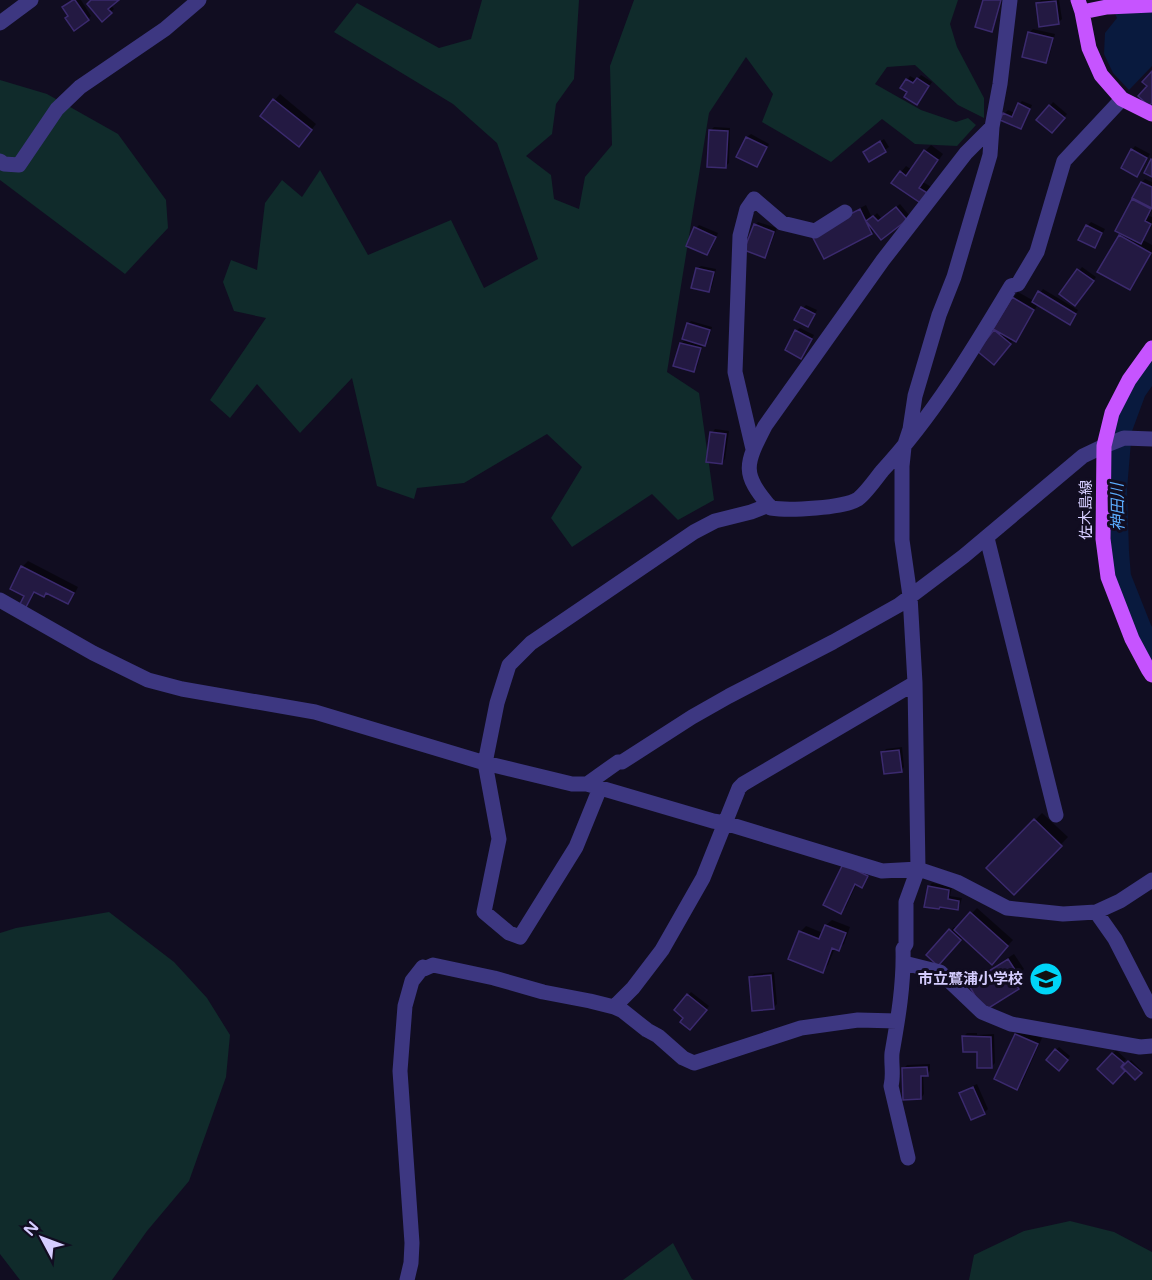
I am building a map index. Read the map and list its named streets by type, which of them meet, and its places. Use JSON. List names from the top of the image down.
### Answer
{
  "streets": {
    "main road": ["佐木島線"]
  },
  "water": ["神田川"],
  "places": {
    "school or university": ["市立鷺浦小学校"]
  },
  "north": "top left"
}
